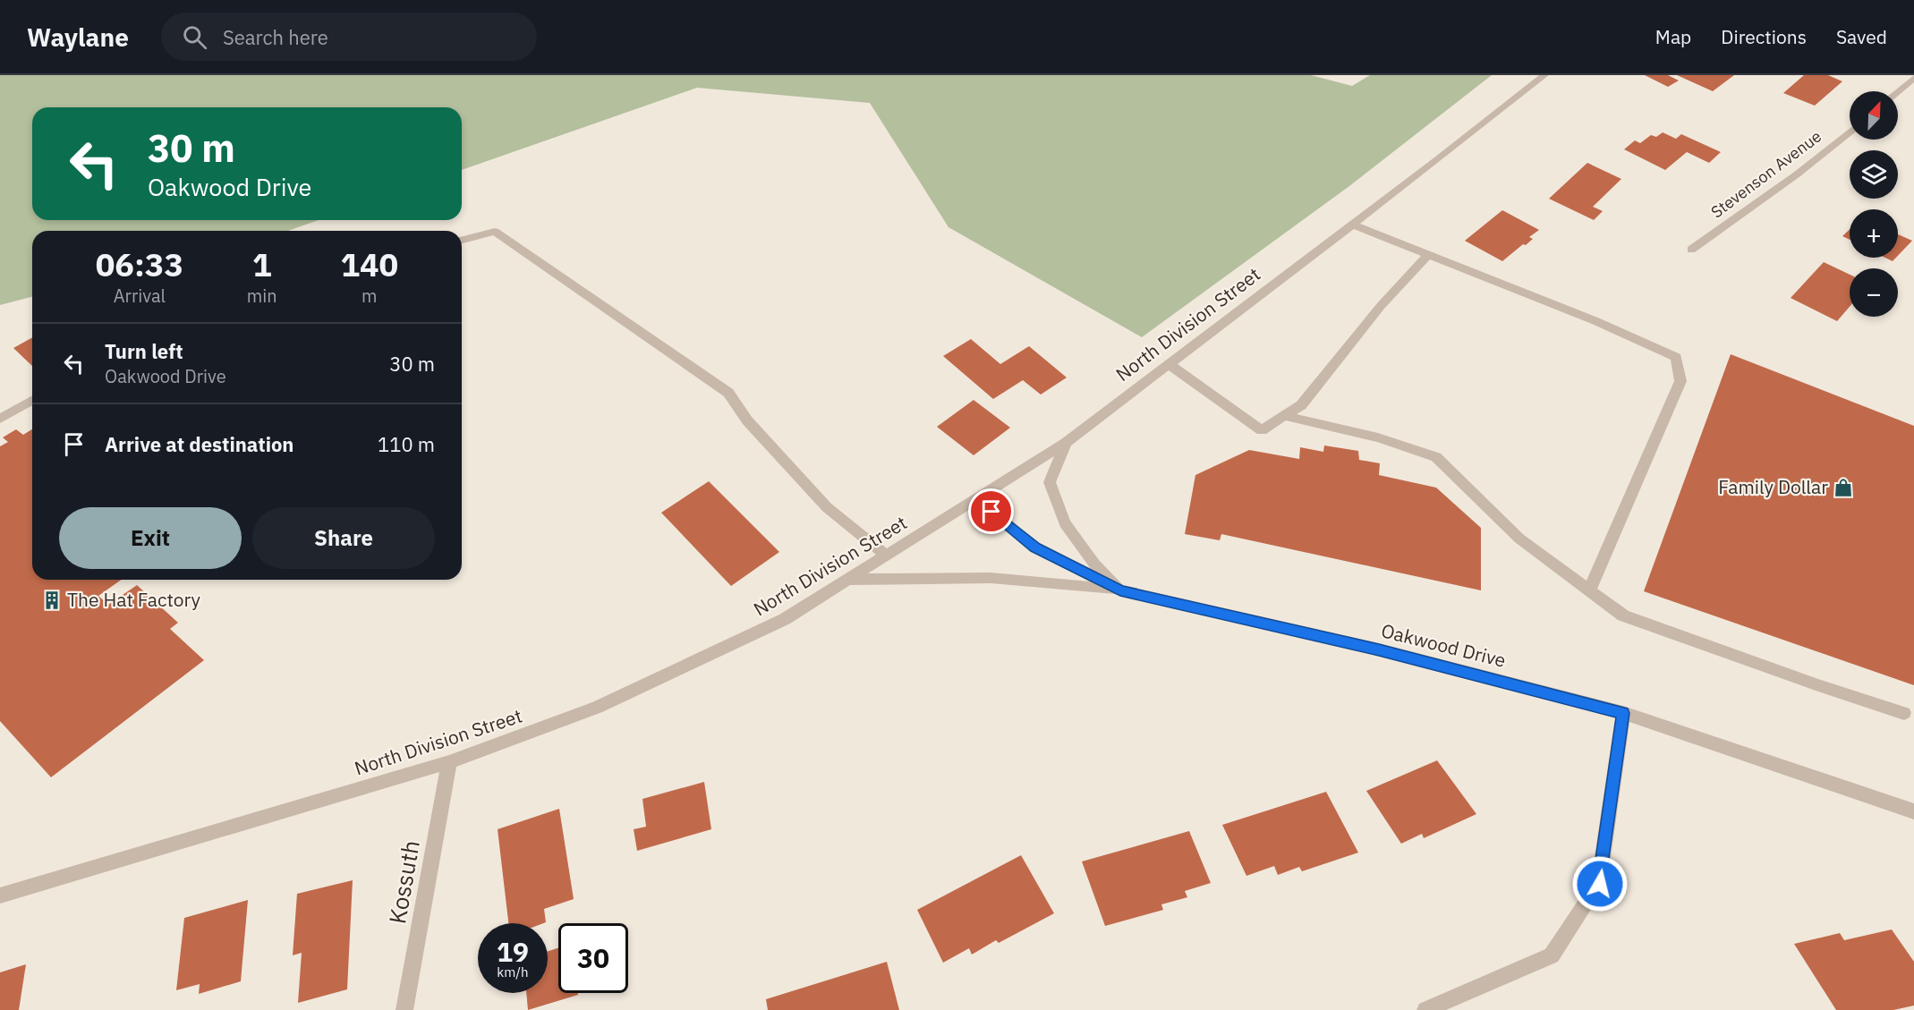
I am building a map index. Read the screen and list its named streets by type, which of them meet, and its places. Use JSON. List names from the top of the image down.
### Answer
{
  "streets": {
    "street": [
      "Stevenson Avenue",
      "North Division Street",
      "Oakwood Drive",
      "Kossuth"
    ]
  },
  "crossings": [
    ["North Division Street", "Oakwood Drive"],
    ["North Division Street", "Kossuth"]
  ],
  "places": {
    "shop": ["Family Dollar"],
    "building": ["The Hat Factory"]
  },
  "north": "top right",
  "page": {
    "header": "Waylane",
    "search": "Search here",
    "nav": ["Map", "Directions", "Saved"],
    "map_buttons": ["+", "−"],
    "turn": ["30 m", "Oakwood Drive"],
    "eta": [
      "06:33",
      "Arrival",
      "1",
      "min",
      "140",
      "m"
    ],
    "list": [
      {
        "name": "Turn left",
        "note": "Oakwood Drive",
        "value": "30 m"
      },
      {
        "name": "Arrive at destination",
        "value": "110 m"
      }
    ],
    "buttons": ["Exit", "Share"],
    "speed": "19 km/h",
    "limit": "30"
  }
}
